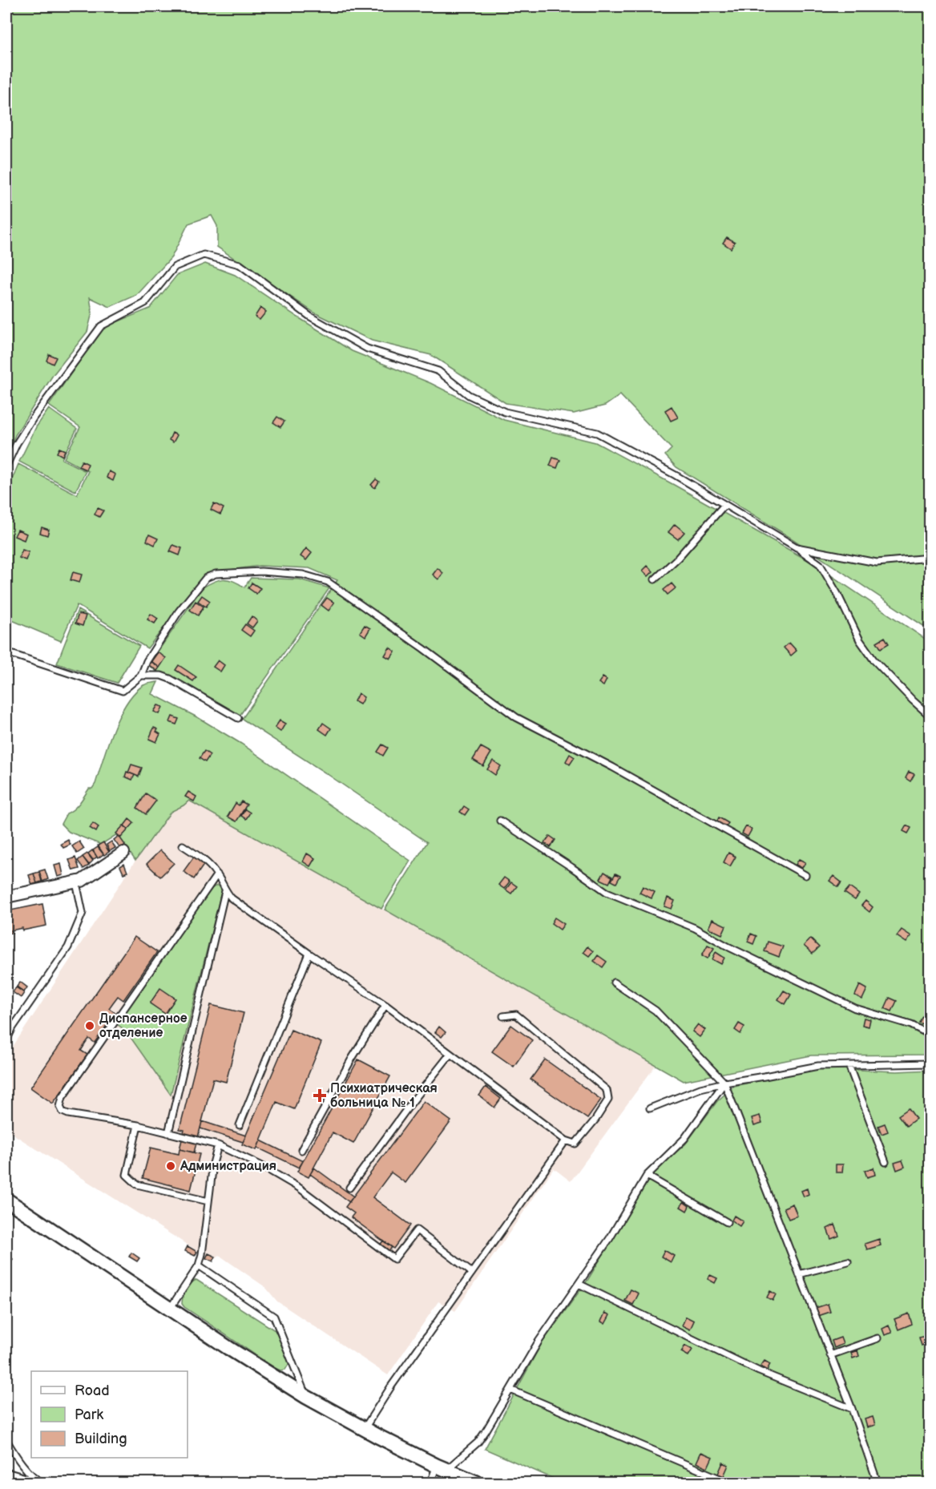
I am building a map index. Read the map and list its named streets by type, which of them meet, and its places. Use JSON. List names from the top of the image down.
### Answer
{
  "places": {
    "other": ["Диспансерное отделение", "Администрация"],
    "health": ["Психиатрическая больница № 1"]
  },
  "legend": ["Road", "Park", "Building"]
}
